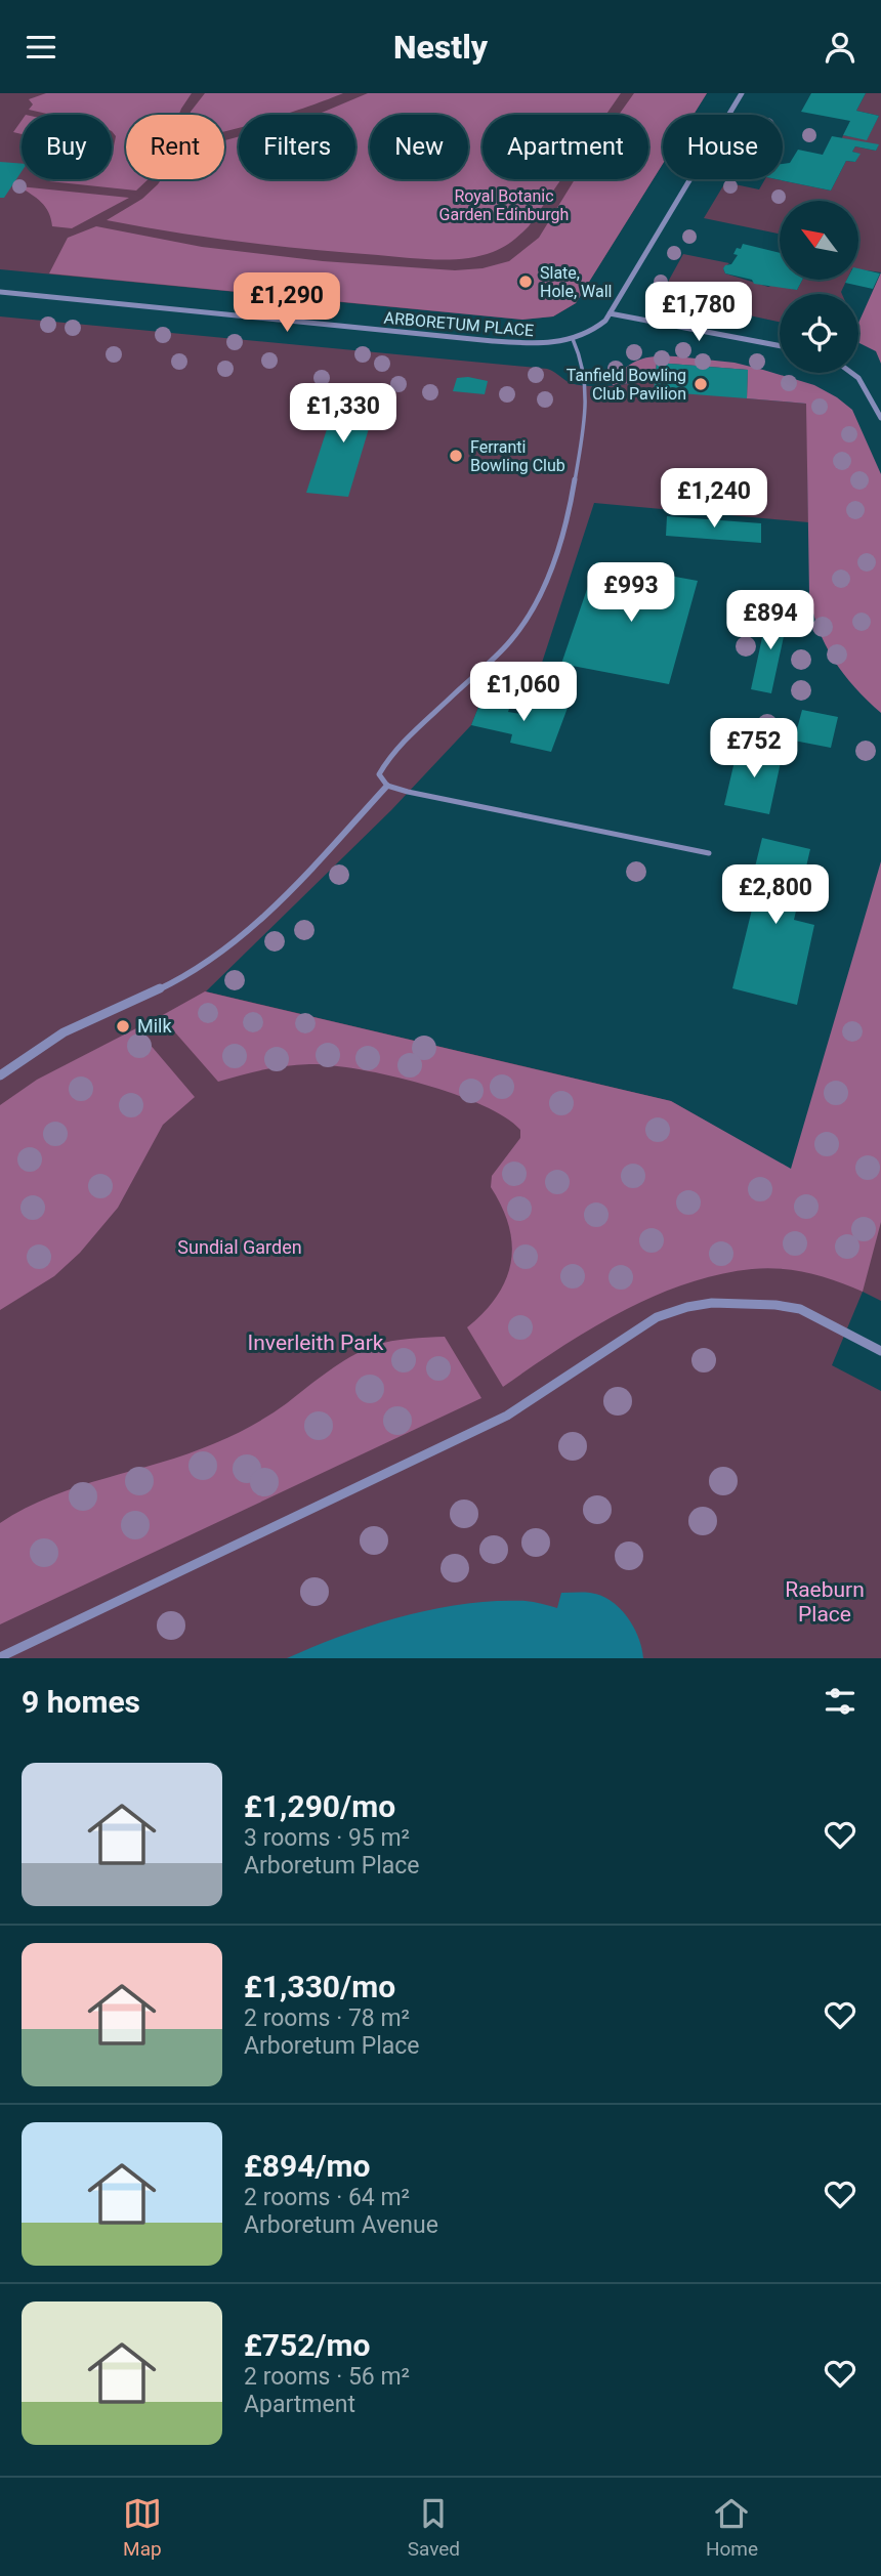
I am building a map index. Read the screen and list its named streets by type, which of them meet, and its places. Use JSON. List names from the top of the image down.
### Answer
{
  "streets": {
    "street": ["ARBORETUM PLACE"]
  },
  "parks": [
    "Royal Botanic Garden Edinburgh",
    "Sundial Garden",
    "Inverleith Park",
    "Raeburn Place"
  ],
  "places": [
    "Slate, Hole, Wall",
    "Tanfield Bowling Club Pavilion",
    "Ferranti Bowling Club",
    "Milk"
  ],
  "north": "top left",
  "page": {
    "header": "Nestly",
    "chip": [
      "Buy",
      "Rent",
      "Filters",
      "New",
      "Apartment",
      "House"
    ],
    "price": [
      "£1,290",
      "£1,780",
      "£1,330",
      "£1,240",
      "£993",
      "£894",
      "£1,060",
      "£752",
      "£2,800"
    ],
    "heading": "9 homes",
    "list": [
      {
        "name": "£1,290/mo",
        "note": "3 rooms · 95 m² · Arboretum Place"
      },
      {
        "name": "£1,330/mo",
        "note": "2 rooms · 78 m² · Arboretum Place"
      },
      {
        "name": "£894/mo",
        "note": "2 rooms · 64 m² · Arboretum Avenue"
      },
      {
        "name": "£752/mo",
        "note": "2 rooms · 56 m² · Apartment"
      }
    ],
    "tabs": ["Map", "Saved", "Home"]
  }
}
